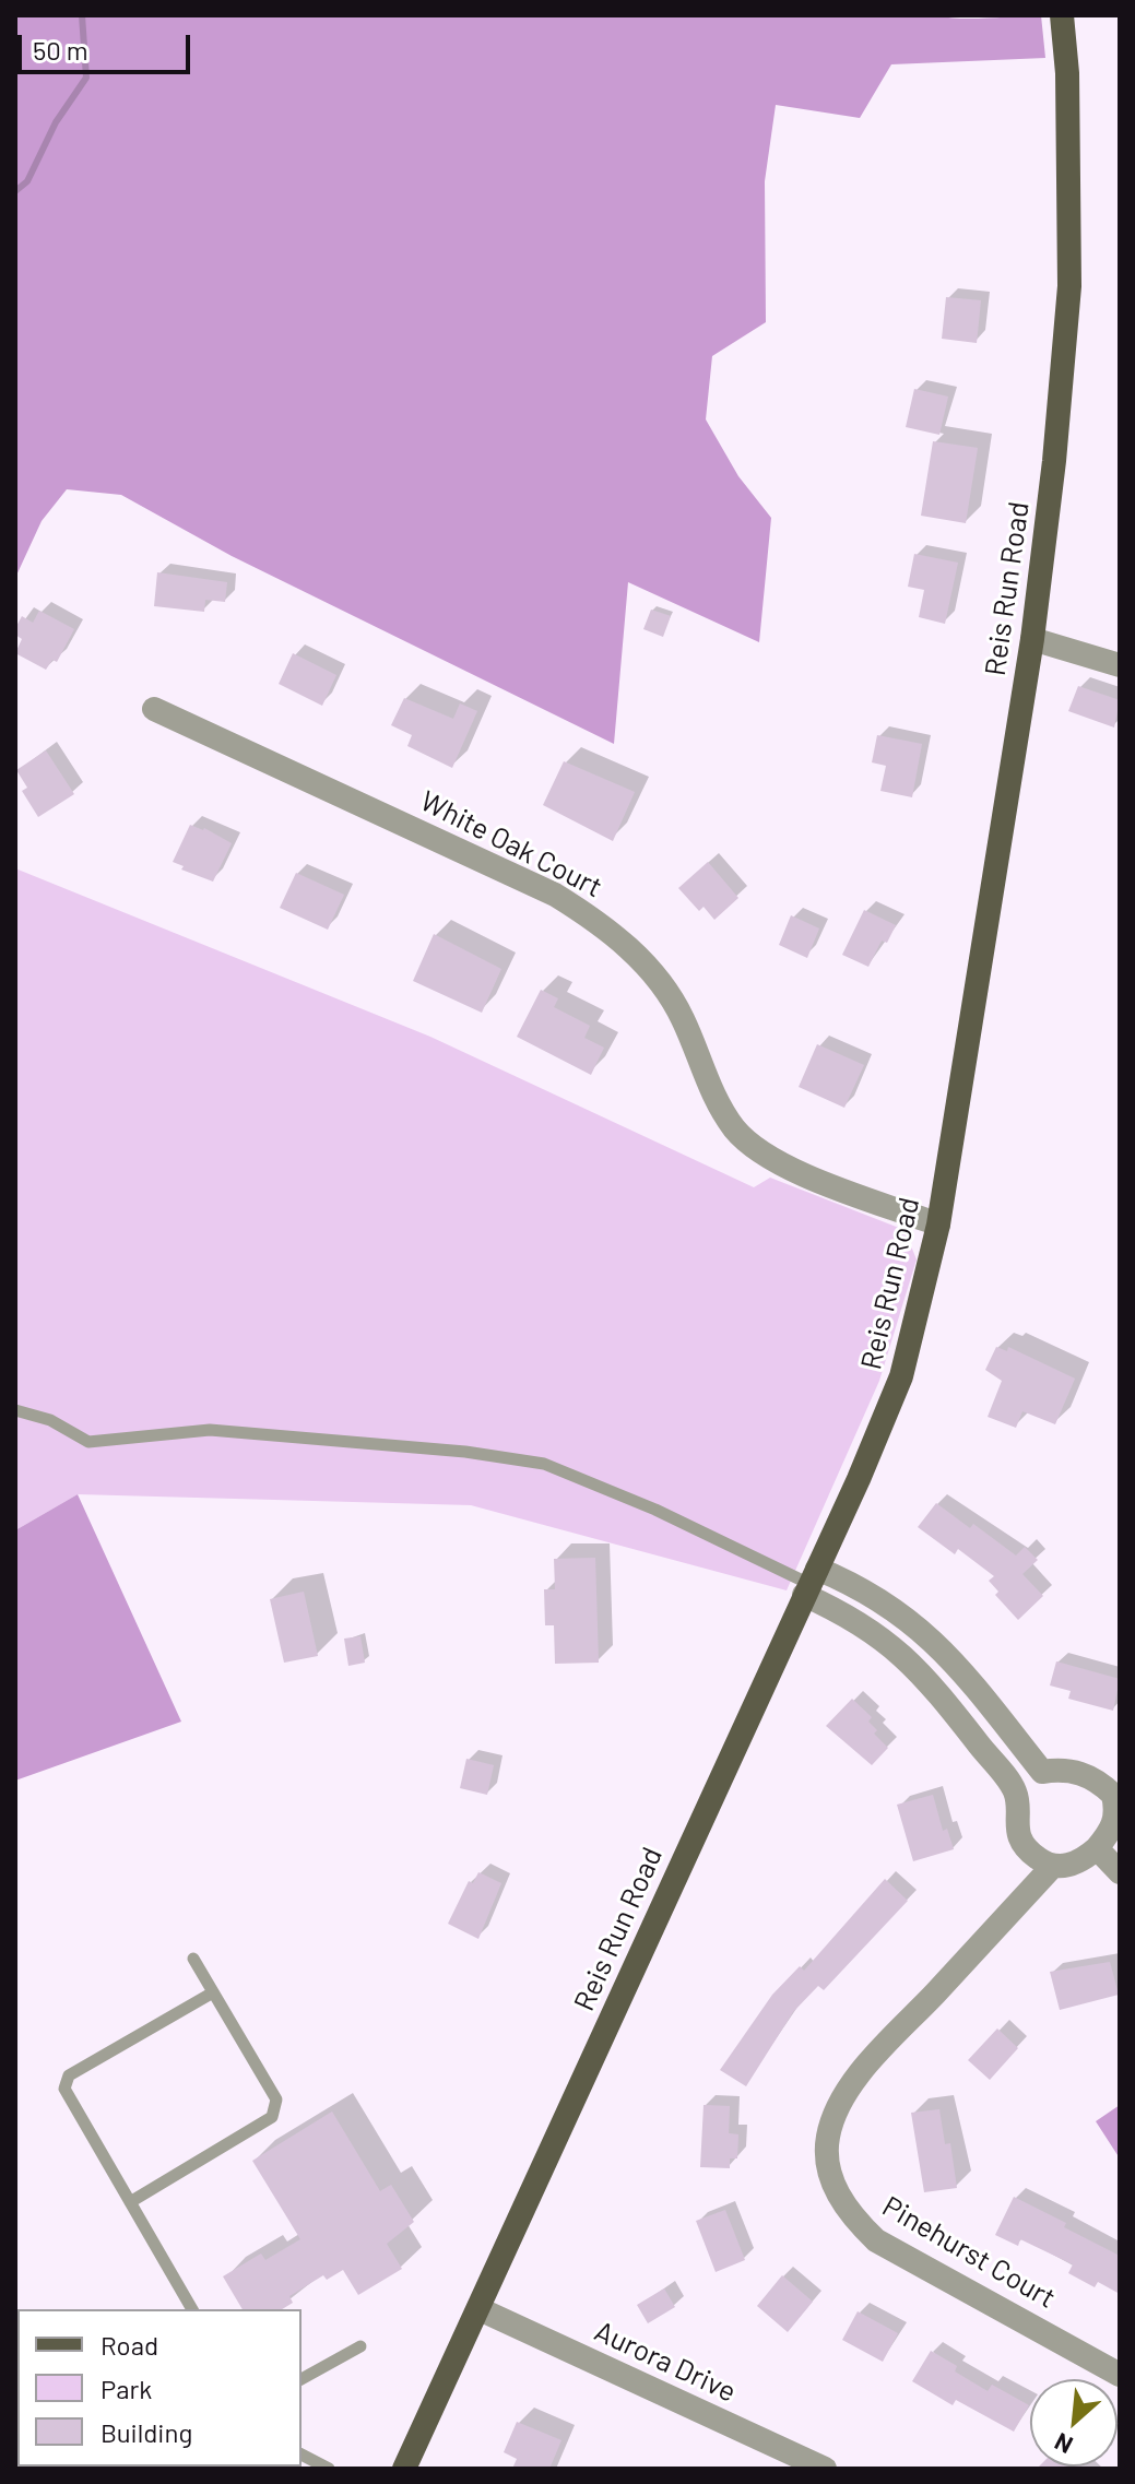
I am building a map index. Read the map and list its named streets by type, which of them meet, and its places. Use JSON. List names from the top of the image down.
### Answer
{
  "streets": {
    "main road": ["Reis Run Road"],
    "street": ["White Oak Court", "Pinehurst Court", "Aurora Drive"]
  },
  "crossings": [
    ["Reis Run Road", "White Oak Court"],
    ["Reis Run Road", "Aurora Drive"]
  ],
  "legend": ["Road", "Park", "Building"],
  "scale_bar": "50 m",
  "north": "bottom left"
}
